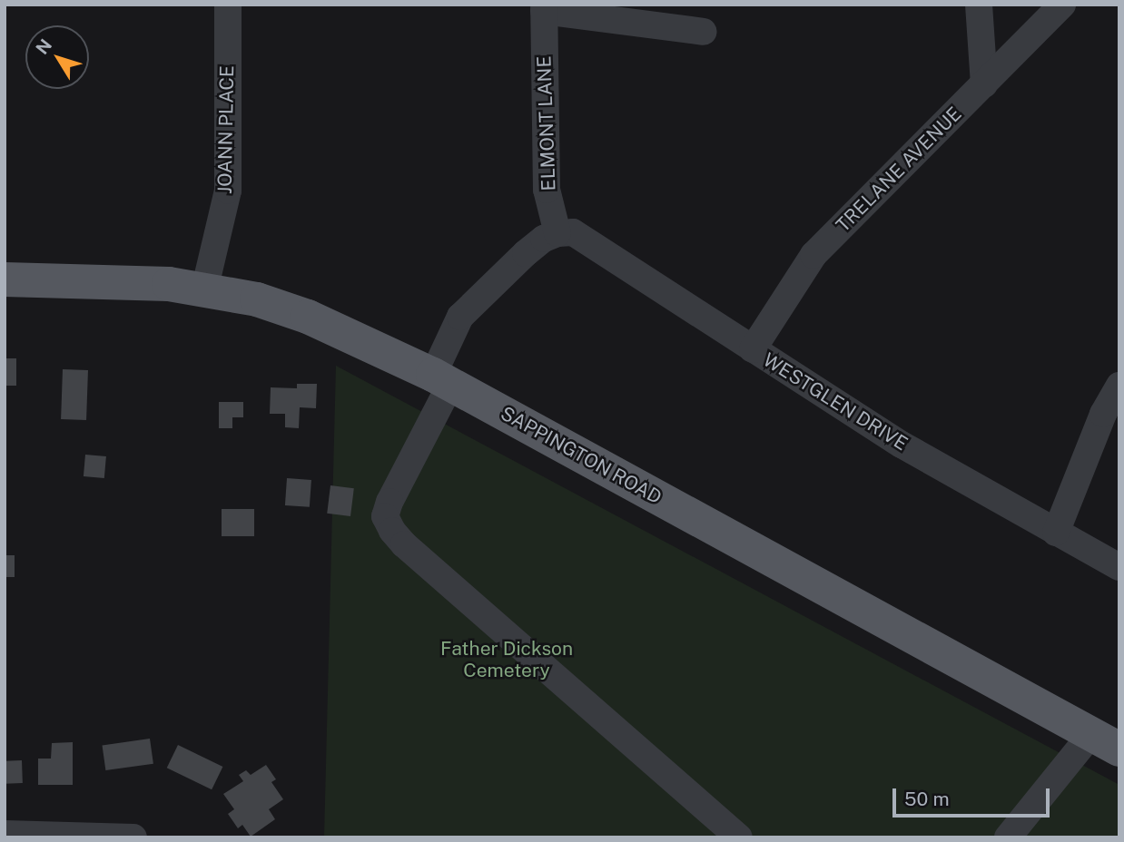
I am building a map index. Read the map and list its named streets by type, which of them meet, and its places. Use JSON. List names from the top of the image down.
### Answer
{
  "streets": {
    "main road": ["SAPPINGTON ROAD"],
    "street": [
      "ELMONT LANE",
      "JOANN PLACE",
      "TRELANE AVENUE",
      "WESTGLEN DRIVE"
    ]
  },
  "crossings": [
    ["ELMONT LANE", "WESTGLEN DRIVE"],
    ["JOANN PLACE", "SAPPINGTON ROAD"],
    ["TRELANE AVENUE", "WESTGLEN DRIVE"]
  ],
  "parks": ["Father Dickson Cemetery"],
  "scale_bar": "50 m",
  "north": "top left"
}
